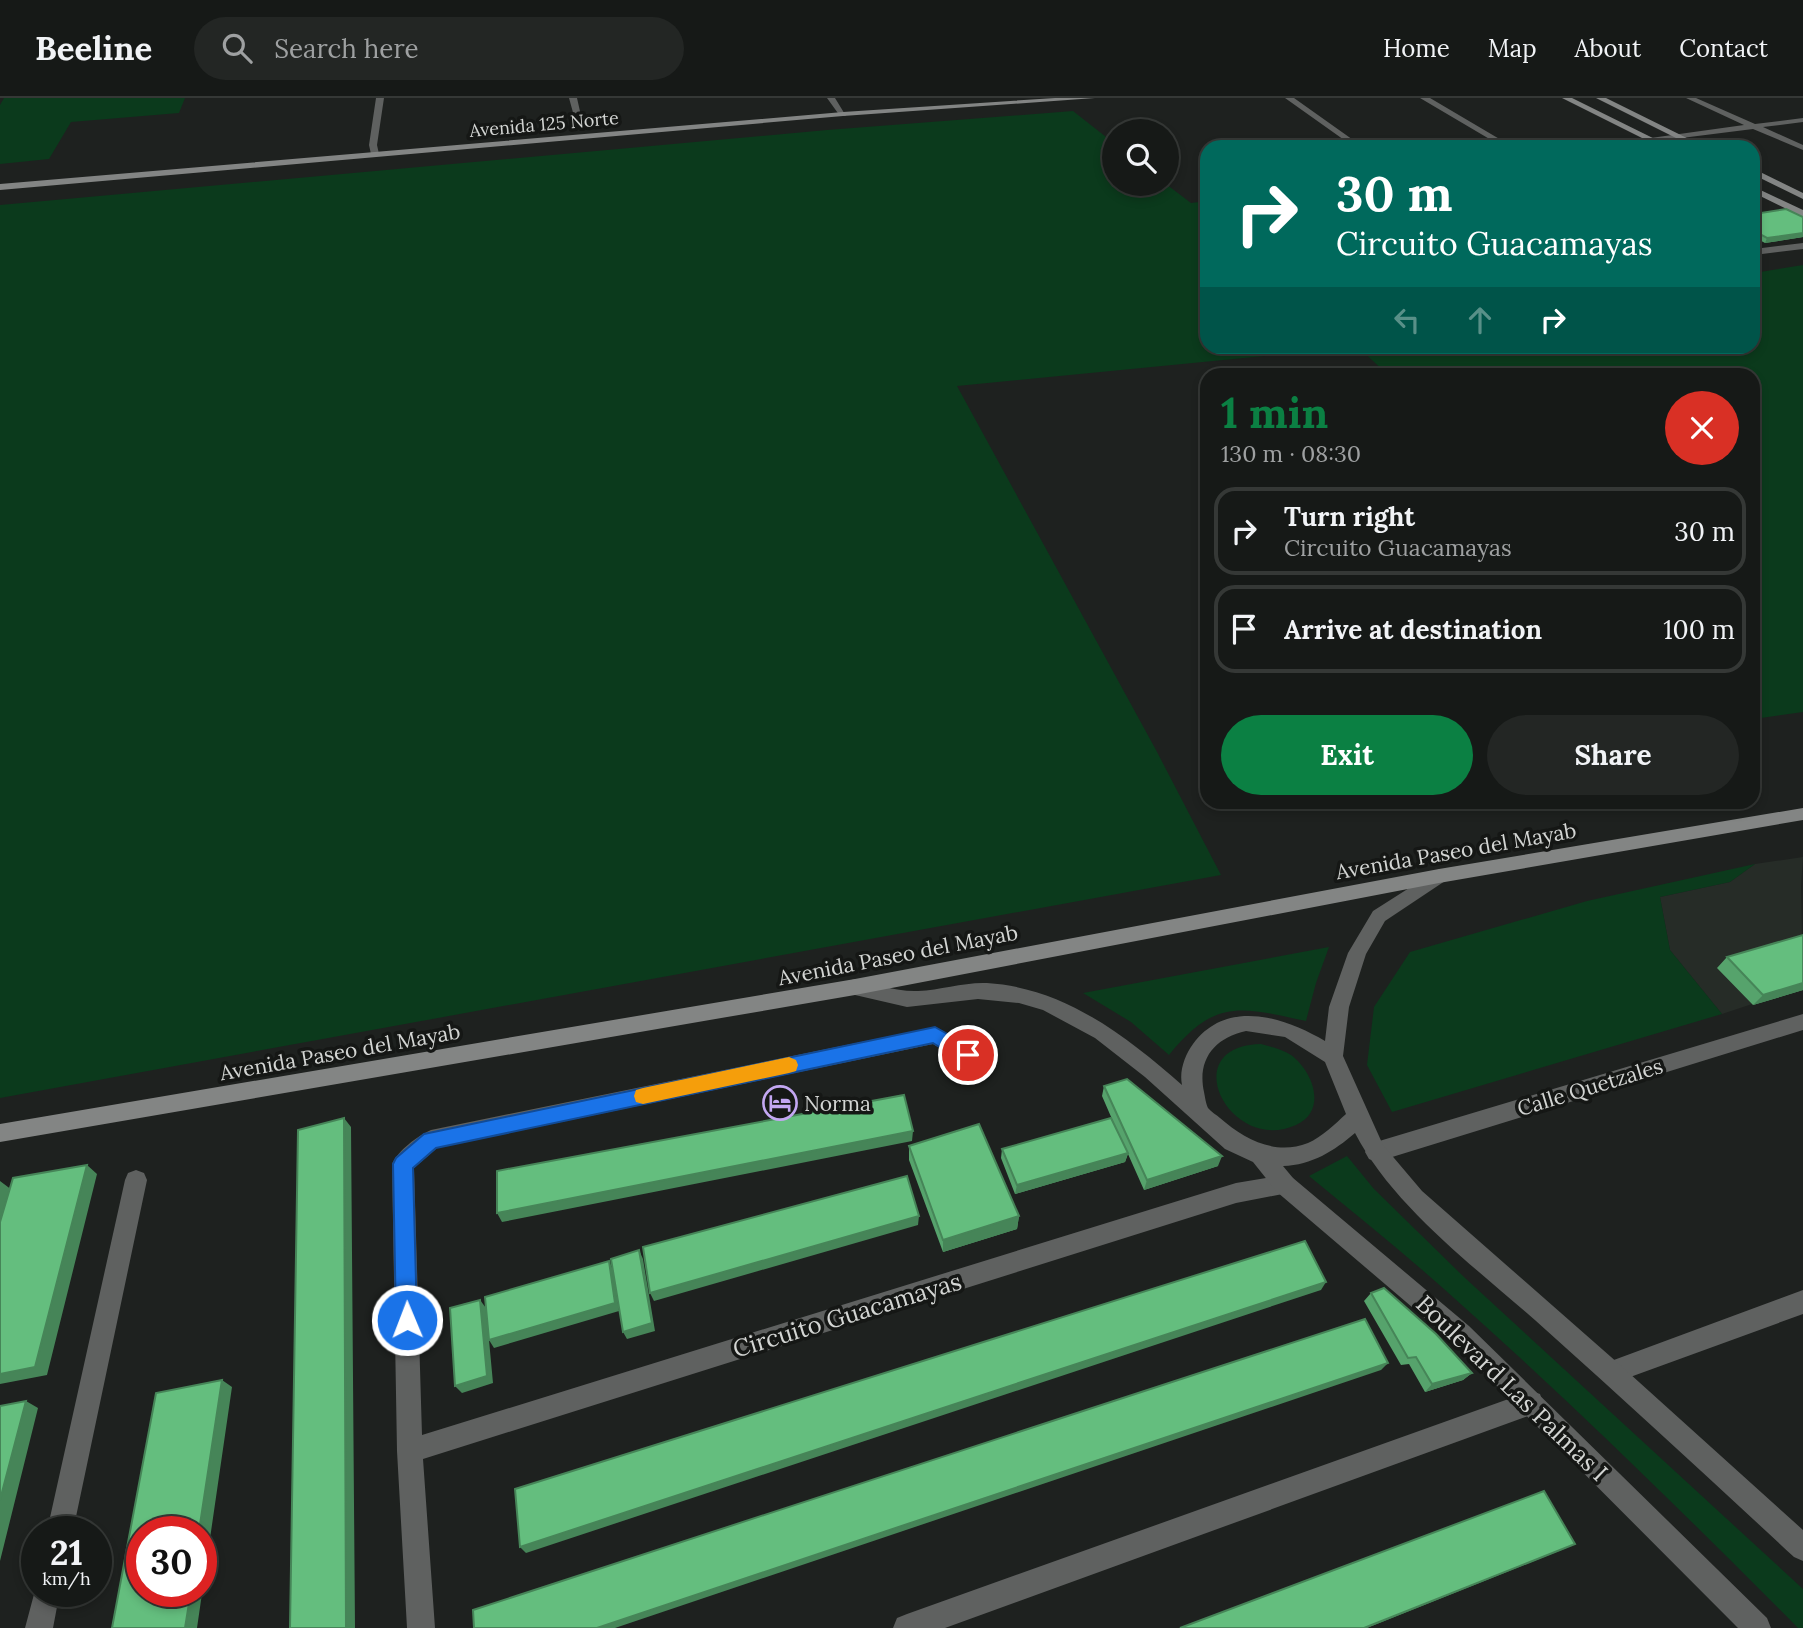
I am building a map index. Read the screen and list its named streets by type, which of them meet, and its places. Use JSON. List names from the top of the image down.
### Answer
{
  "streets": {
    "main road": ["Avenida 125 Norte", "Avenida Paseo del Mayab"],
    "street": ["Calle Quetzales", "Circuito Guacamayas", "Boulevard Las Palmas I"]
  },
  "crossings": [
    ["Circuito Guacamayas", "Boulevard Las Palmas I"]
  ],
  "places": {
    "hotel": ["Norma"]
  },
  "page": {
    "header": "Beeline",
    "search": "Search here",
    "nav": [
      "Home",
      "Map",
      "About",
      "Contact"
    ],
    "turn": ["30 m", "Circuito Guacamayas"],
    "heading": ["1 min", "130 m · 08:30"],
    "list": [
      {
        "name": "Turn right",
        "note": "Circuito Guacamayas",
        "value": "30 m"
      },
      {
        "name": "Arrive at destination",
        "value": "100 m"
      }
    ],
    "buttons": ["Exit", "Share"],
    "speed": "21 km/h",
    "limit": "30"
  }
}
